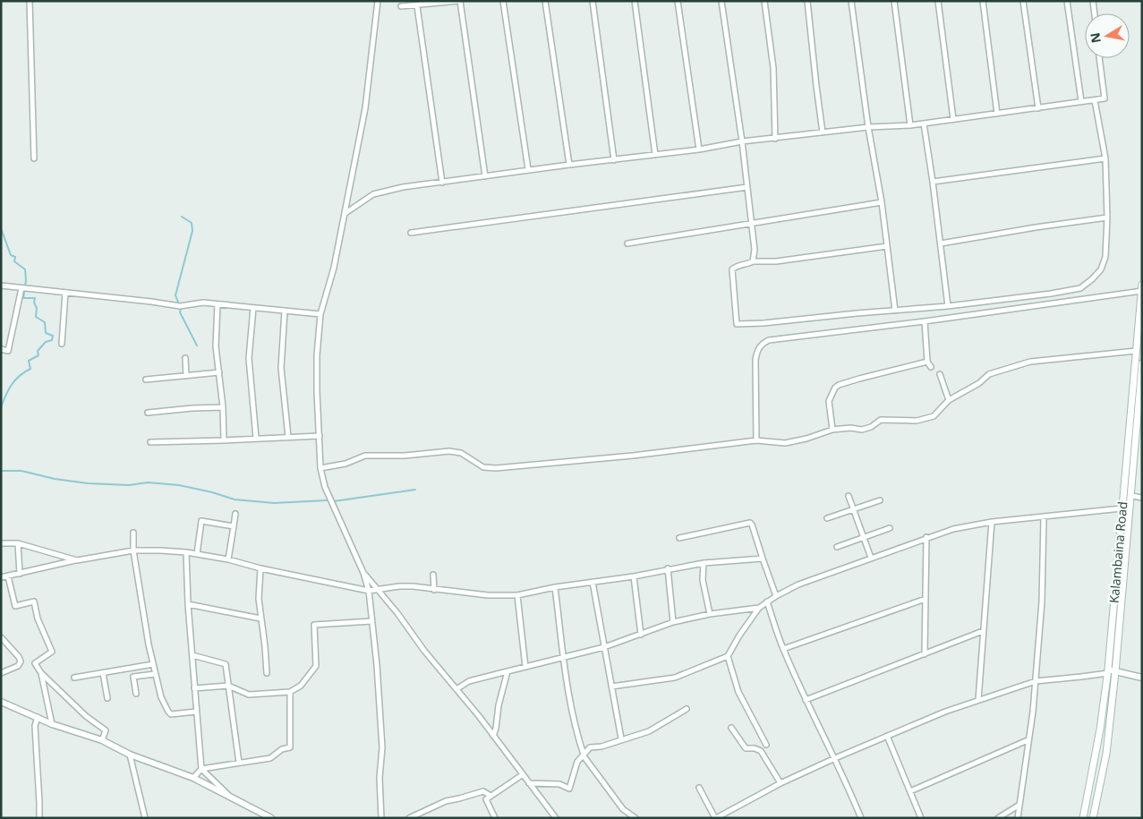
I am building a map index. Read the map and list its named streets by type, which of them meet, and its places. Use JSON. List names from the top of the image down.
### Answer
{
  "streets": {
    "main road": ["Kalambaina Road"]
  },
  "north": "left"
}
